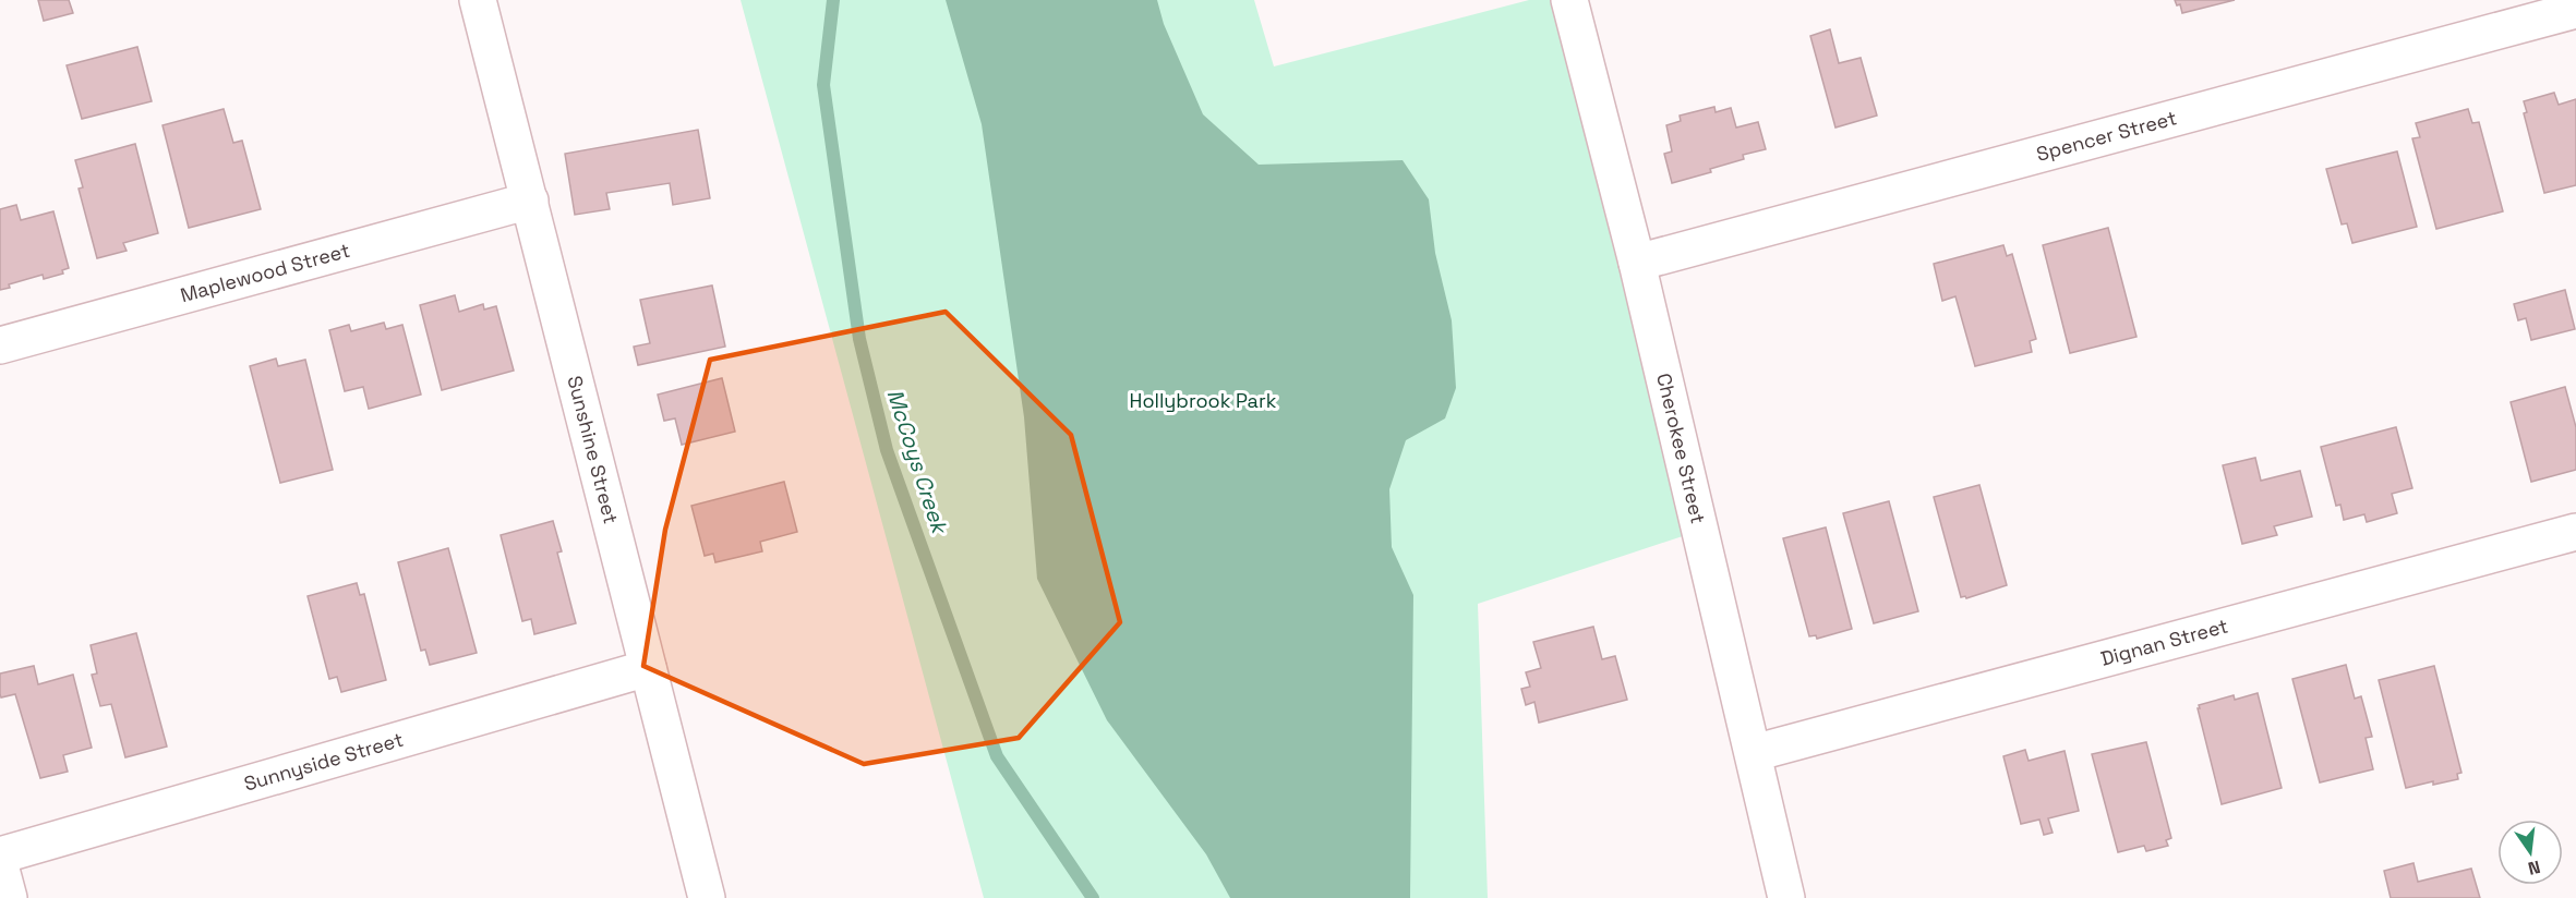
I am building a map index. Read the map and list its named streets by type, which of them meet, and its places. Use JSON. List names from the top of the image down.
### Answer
{
  "streets": {
    "street": [
      "Spencer Street",
      "Maplewood Street",
      "Cherokee Street",
      "Sunshine Street",
      "Dignan Street",
      "Sunnyside Street"
    ]
  },
  "crossings": [
    ["Spencer Street", "Cherokee Street"],
    ["Maplewood Street", "Sunshine Street"],
    ["Cherokee Street", "Dignan Street"],
    ["Sunshine Street", "Sunnyside Street"]
  ],
  "water": ["McCoys Creek"],
  "parks": ["Hollybrook Park"],
  "north": "bottom"
}
